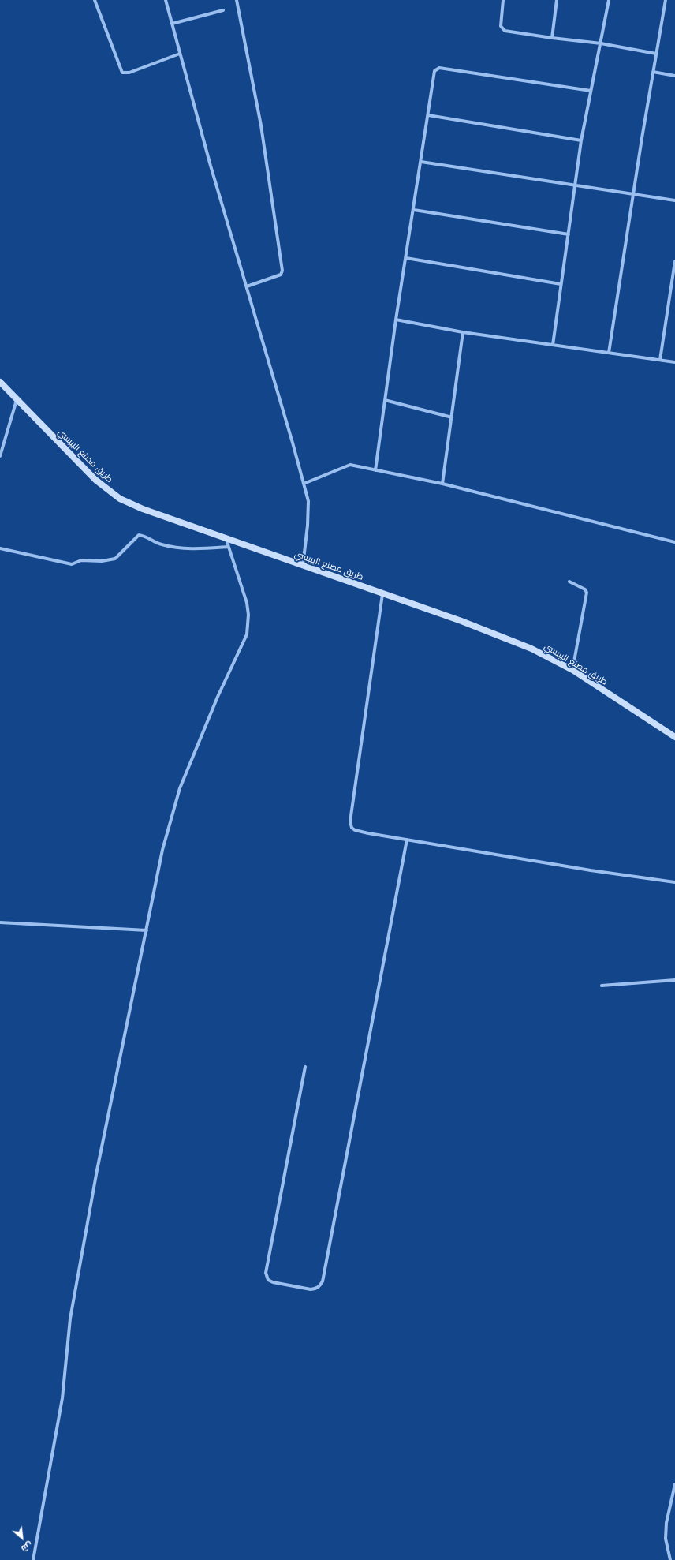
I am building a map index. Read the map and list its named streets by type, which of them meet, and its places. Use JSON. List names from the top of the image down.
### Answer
{
  "streets": {
    "main road": ["طريق مصنع البيبسي"]
  },
  "north": "bottom right"
}
